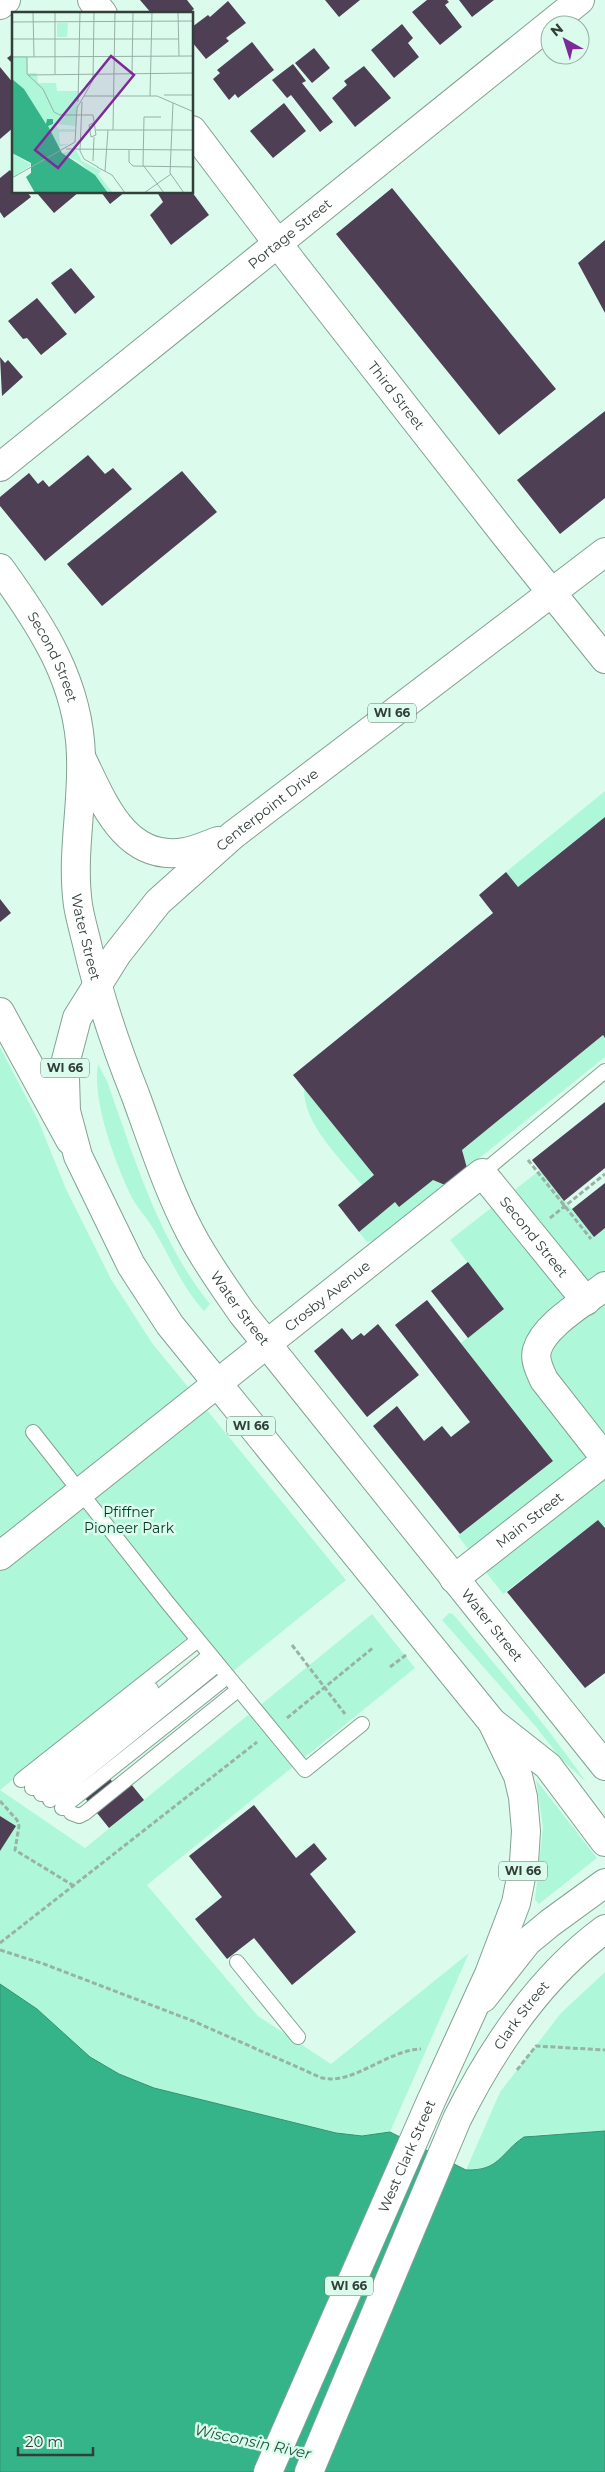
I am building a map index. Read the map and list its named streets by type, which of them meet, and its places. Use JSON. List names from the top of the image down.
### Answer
{
  "streets": {
    "street": [
      "Portage Street",
      "Third Street",
      "Second Street",
      "WI 66",
      "Centerpoint Drive",
      "Water Street",
      "Crosby Avenue",
      "Main Street",
      "Clark Street",
      "West Clark Street"
    ]
  },
  "crossings": [
    ["Portage Street", "Third Street"],
    ["Third Street", "Centerpoint Drive"],
    ["Second Street", "Water Street"],
    ["Second Street", "Crosby Avenue"],
    ["Second Street", "Main Street"],
    ["WI 66", "Centerpoint Drive"],
    ["WI 66", "Crosby Avenue"],
    ["WI 66", "West Clark Street"],
    ["Centerpoint Drive", "Water Street"],
    ["Water Street", "Crosby Avenue"],
    ["Water Street", "Main Street"]
  ],
  "water": ["Wisconsin River"],
  "parks": ["Pfiffner Pioneer Park"],
  "scale_bar": "20 m",
  "north": "top left"
}
